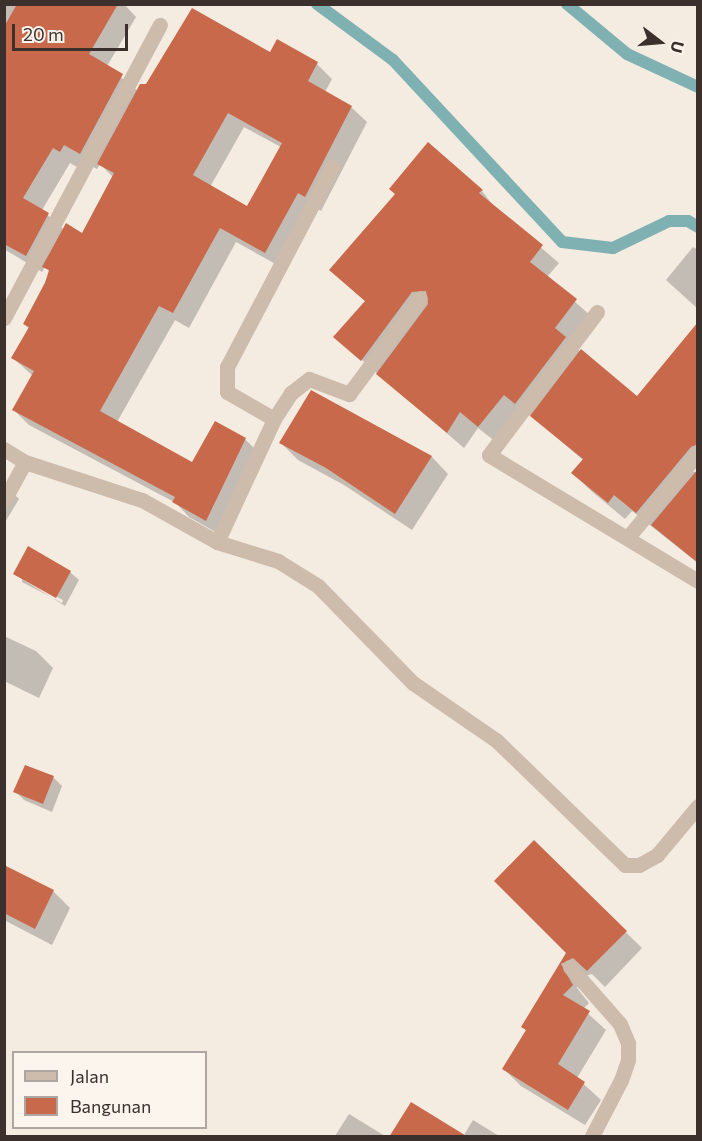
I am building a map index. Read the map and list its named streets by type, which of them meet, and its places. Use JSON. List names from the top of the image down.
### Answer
{
  "legend": ["Jalan", "Bangunan"],
  "scale_bar": "20 m",
  "north": "right"
}
